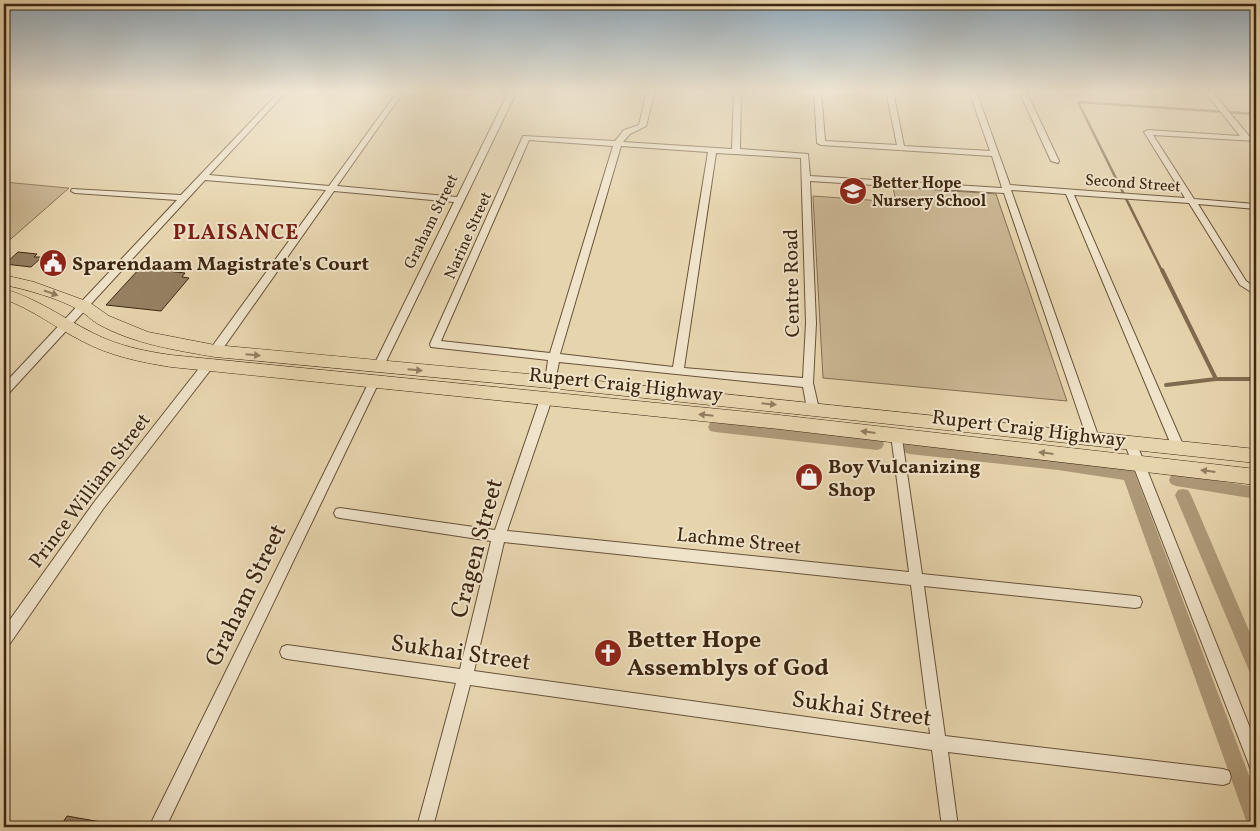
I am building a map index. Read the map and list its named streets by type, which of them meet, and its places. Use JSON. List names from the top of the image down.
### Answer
{
  "streets": {
    "main road": ["Rupert Craig Highway"],
    "street": [
      "Second Street",
      "Graham Street",
      "Narine Street",
      "Centre Road",
      "Prince William Street",
      "Lachme Street",
      "Cragen Street",
      "Sukhai Street"
    ]
  },
  "crossings": [
    ["Second Street", "Centre Road"],
    ["Graham Street", "Rupert Craig Highway"],
    ["Centre Road", "Rupert Craig Highway"],
    ["Rupert Craig Highway", "Prince William Street"],
    ["Rupert Craig Highway", "Cragen Street"],
    ["Lachme Street", "Cragen Street"],
    ["Cragen Street", "Sukhai Street"]
  ],
  "districts": ["PLAISANCE"],
  "places": {
    "school or university": ["Better Hope Nursery School"],
    "public building": ["Sparendaam Magistrate's Court"],
    "shop": ["Boy Vulcanizing Shop"],
    "church": ["Better Hope Assemblys of God"]
  }
}
